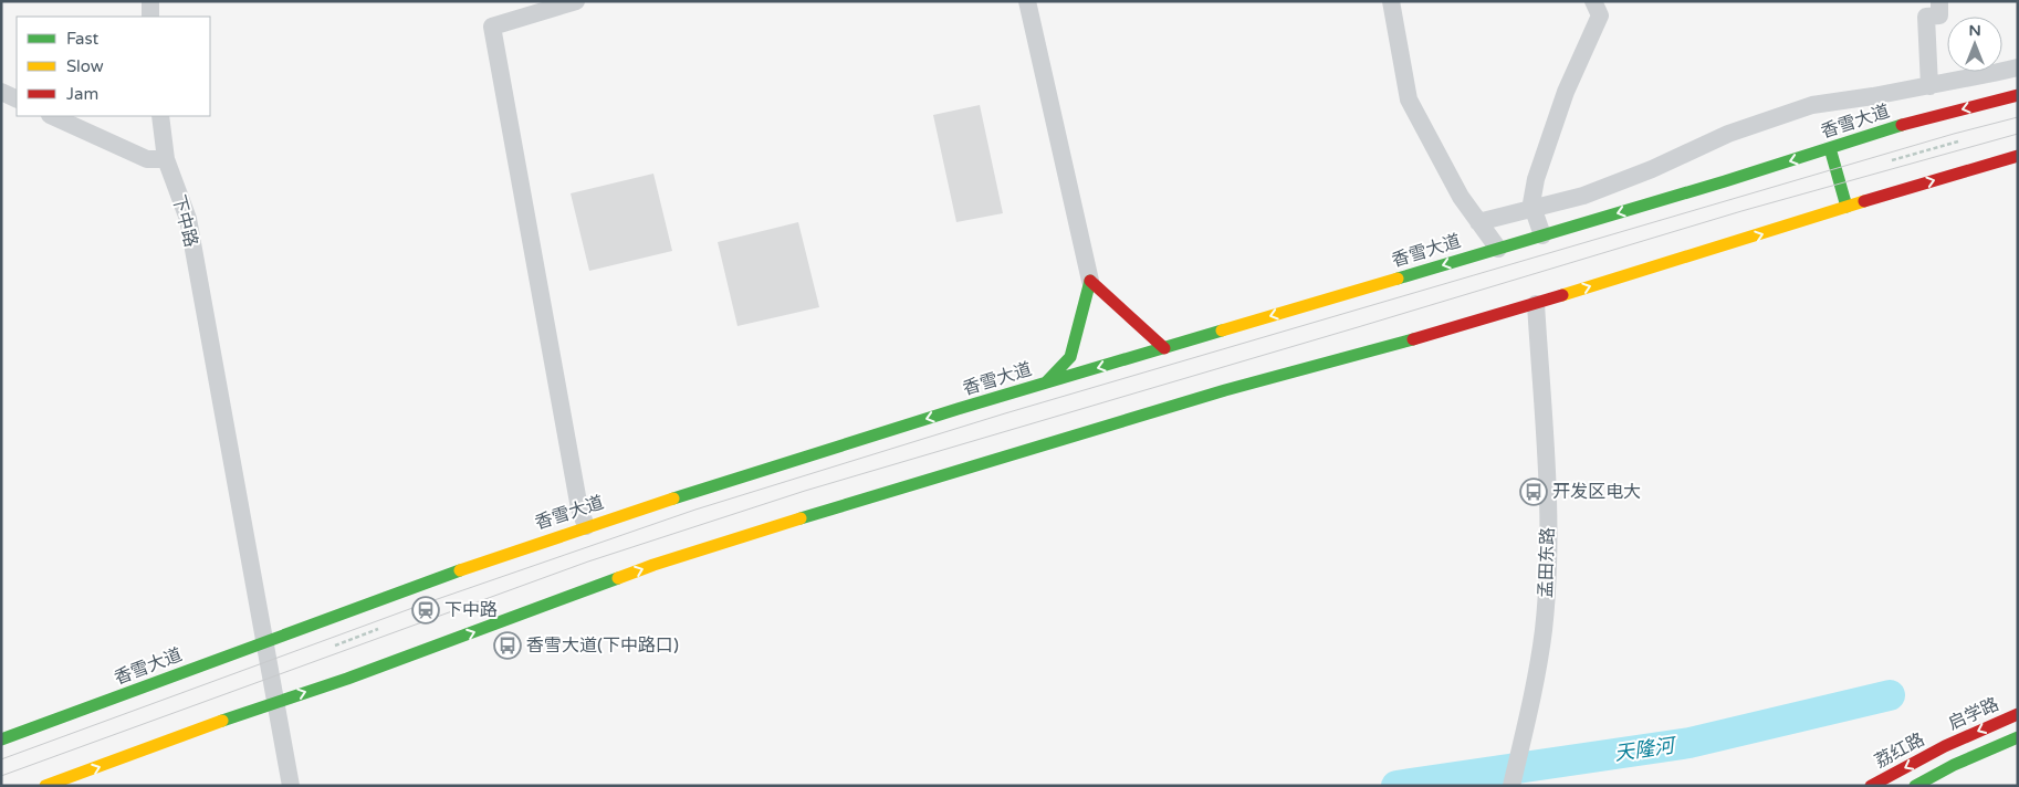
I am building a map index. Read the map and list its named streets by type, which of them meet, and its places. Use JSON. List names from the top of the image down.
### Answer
{
  "streets": {
    "main road": ["香雪大道", "启学路", "荔红路"],
    "street": ["下中路", "孟田东路"]
  },
  "crossings": [
    ["香雪大道", "下中路"],
    ["启学路", "荔红路"]
  ],
  "water": ["天隆河"],
  "places": {
    "bus stop": ["开发区电大", "香雪大道(下中路口)"],
    "station": ["下中路"]
  },
  "legend": ["Fast", "Slow", "Jam"],
  "north": "top"
}
